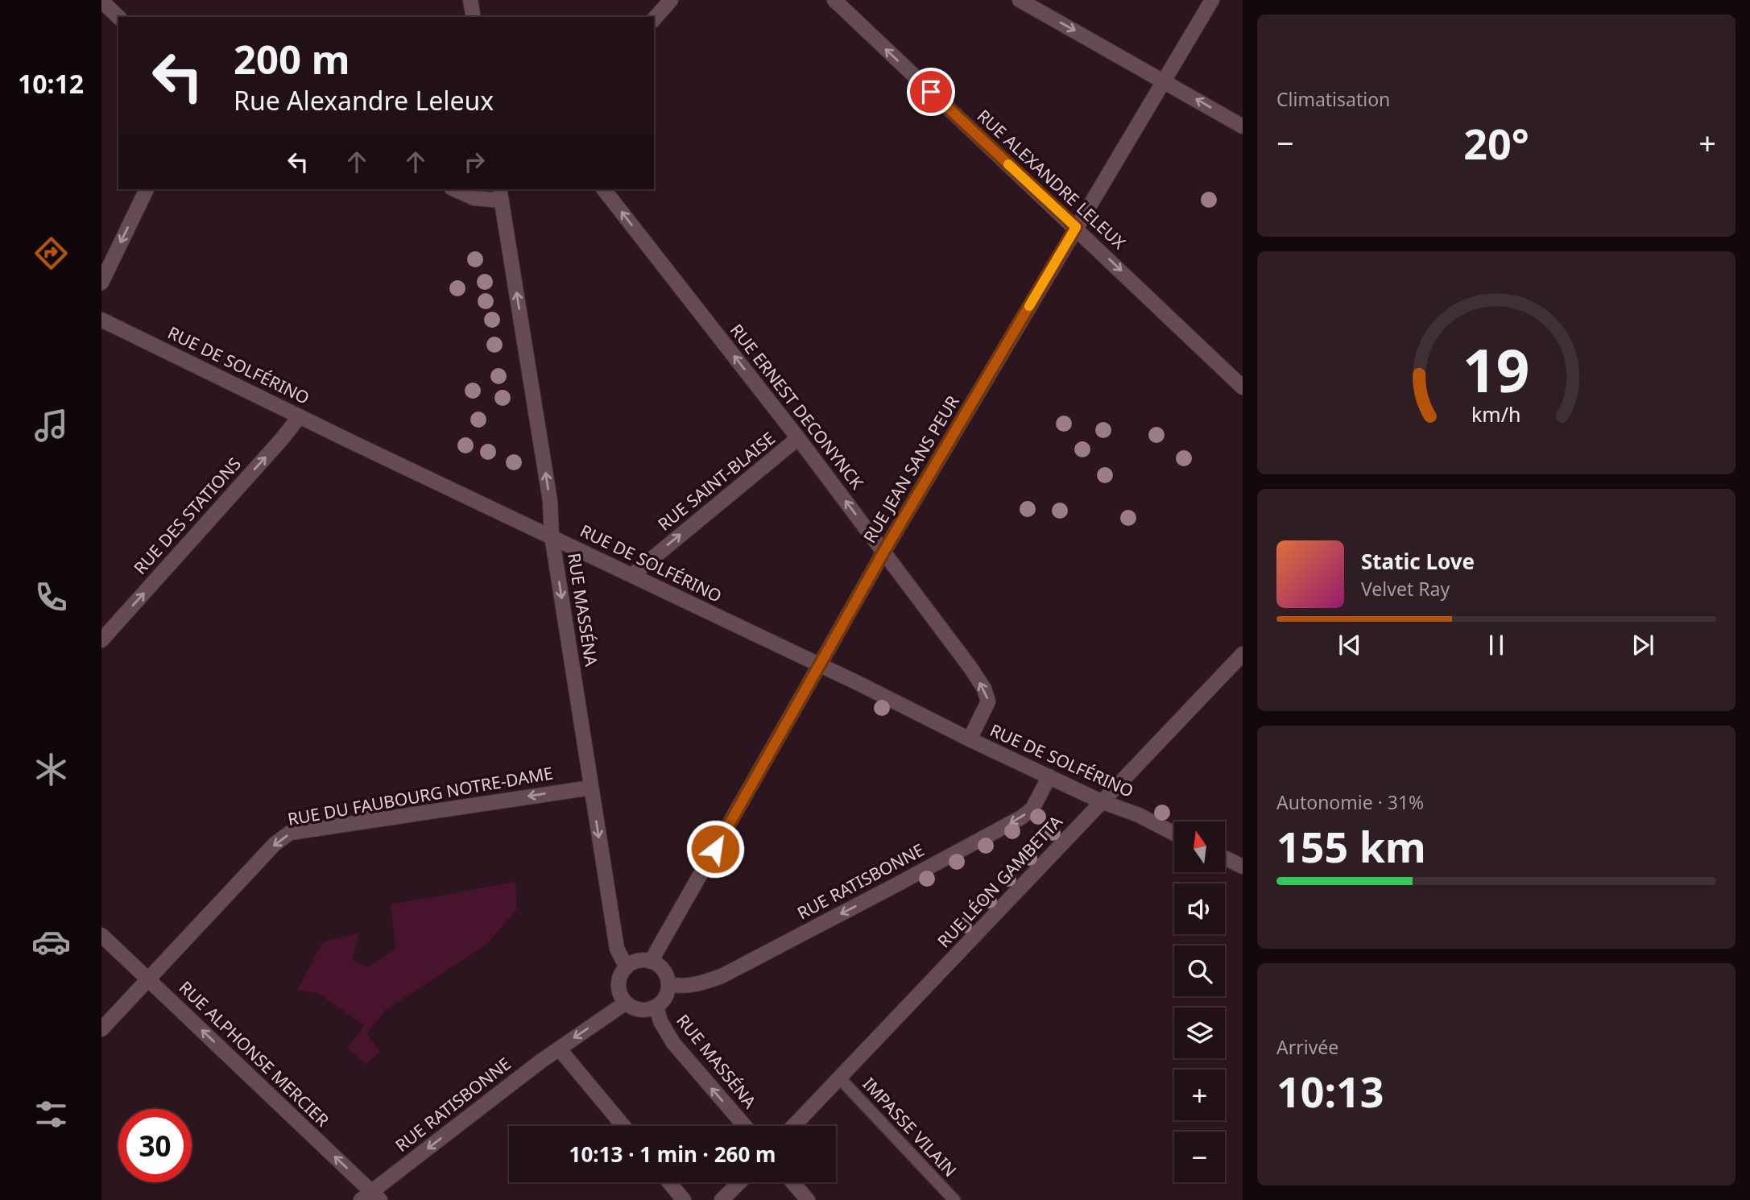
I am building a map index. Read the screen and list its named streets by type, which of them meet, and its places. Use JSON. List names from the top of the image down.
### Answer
{
  "streets": {
    "street": [
      "RUE ALEXANDRE LELEUX",
      "RUE DE SOLFÉRINO",
      "RUE ERNEST DECONYNCK",
      "RUE JEAN SANS PEUR",
      "RUE SAINT-BLAISE",
      "RUE DES STATIONS",
      "RUE MASSÉNA",
      "RUE DU FAUBOURG NOTRE-DAME",
      "RUE RATISBONNE",
      "RUE LÉON GAMBETTA",
      "RUE ALPHONSE MERCIER"
    ],
    "lane": ["IMPASSE VILAIN"]
  },
  "crossings": [
    ["RUE ALEXANDRE LELEUX", "RUE JEAN SANS PEUR"],
    ["RUE DE SOLFÉRINO", "RUE ERNEST DECONYNCK"],
    ["RUE DE SOLFÉRINO", "RUE JEAN SANS PEUR"],
    ["RUE DE SOLFÉRINO", "RUE SAINT-BLAISE"],
    ["RUE DE SOLFÉRINO", "RUE DES STATIONS"],
    ["RUE DE SOLFÉRINO", "RUE MASSÉNA"],
    ["RUE DE SOLFÉRINO", "RUE RATISBONNE"],
    ["RUE DE SOLFÉRINO", "RUE LÉON GAMBETTA"],
    ["RUE ERNEST DECONYNCK", "RUE JEAN SANS PEUR"],
    ["RUE ERNEST DECONYNCK", "RUE SAINT-BLAISE"],
    ["RUE JEAN SANS PEUR", "RUE MASSÉNA"],
    ["RUE JEAN SANS PEUR", "RUE RATISBONNE"],
    ["RUE MASSÉNA", "RUE DU FAUBOURG NOTRE-DAME"],
    ["RUE MASSÉNA", "RUE RATISBONNE"],
    ["RUE DU FAUBOURG NOTRE-DAME", "RUE ALPHONSE MERCIER"],
    ["RUE RATISBONNE", "RUE ALPHONSE MERCIER"],
    ["RUE LÉON GAMBETTA", "IMPASSE VILAIN"]
  ],
  "one_way": [
    "RUE ERNEST DECONYNCK",
    "RUE SAINT-BLAISE",
    "RUE DES STATIONS",
    "RUE DU FAUBOURG NOTRE-DAME",
    "RUE RATISBONNE",
    "RUE ALPHONSE MERCIER"
  ],
  "north": "top",
  "page": {
    "tabs": "10:12",
    "tile": [
      "Climatisation",
      ["Autonomie · 31%", "155 km"],
      ["Arrivée", "10:13"]
    ],
    "turn": ["200 m", "Rue Alexandre Leleux"],
    "heat": ["−", "20°", "+"],
    "song": ["Static Love", "Velvet Ray"],
    "map_buttons": ["+", "−"],
    "limit": "30",
    "trip": "10:13 · 1 min · 260 m",
    "gauge": ["19", "km/h"]
  }
}
